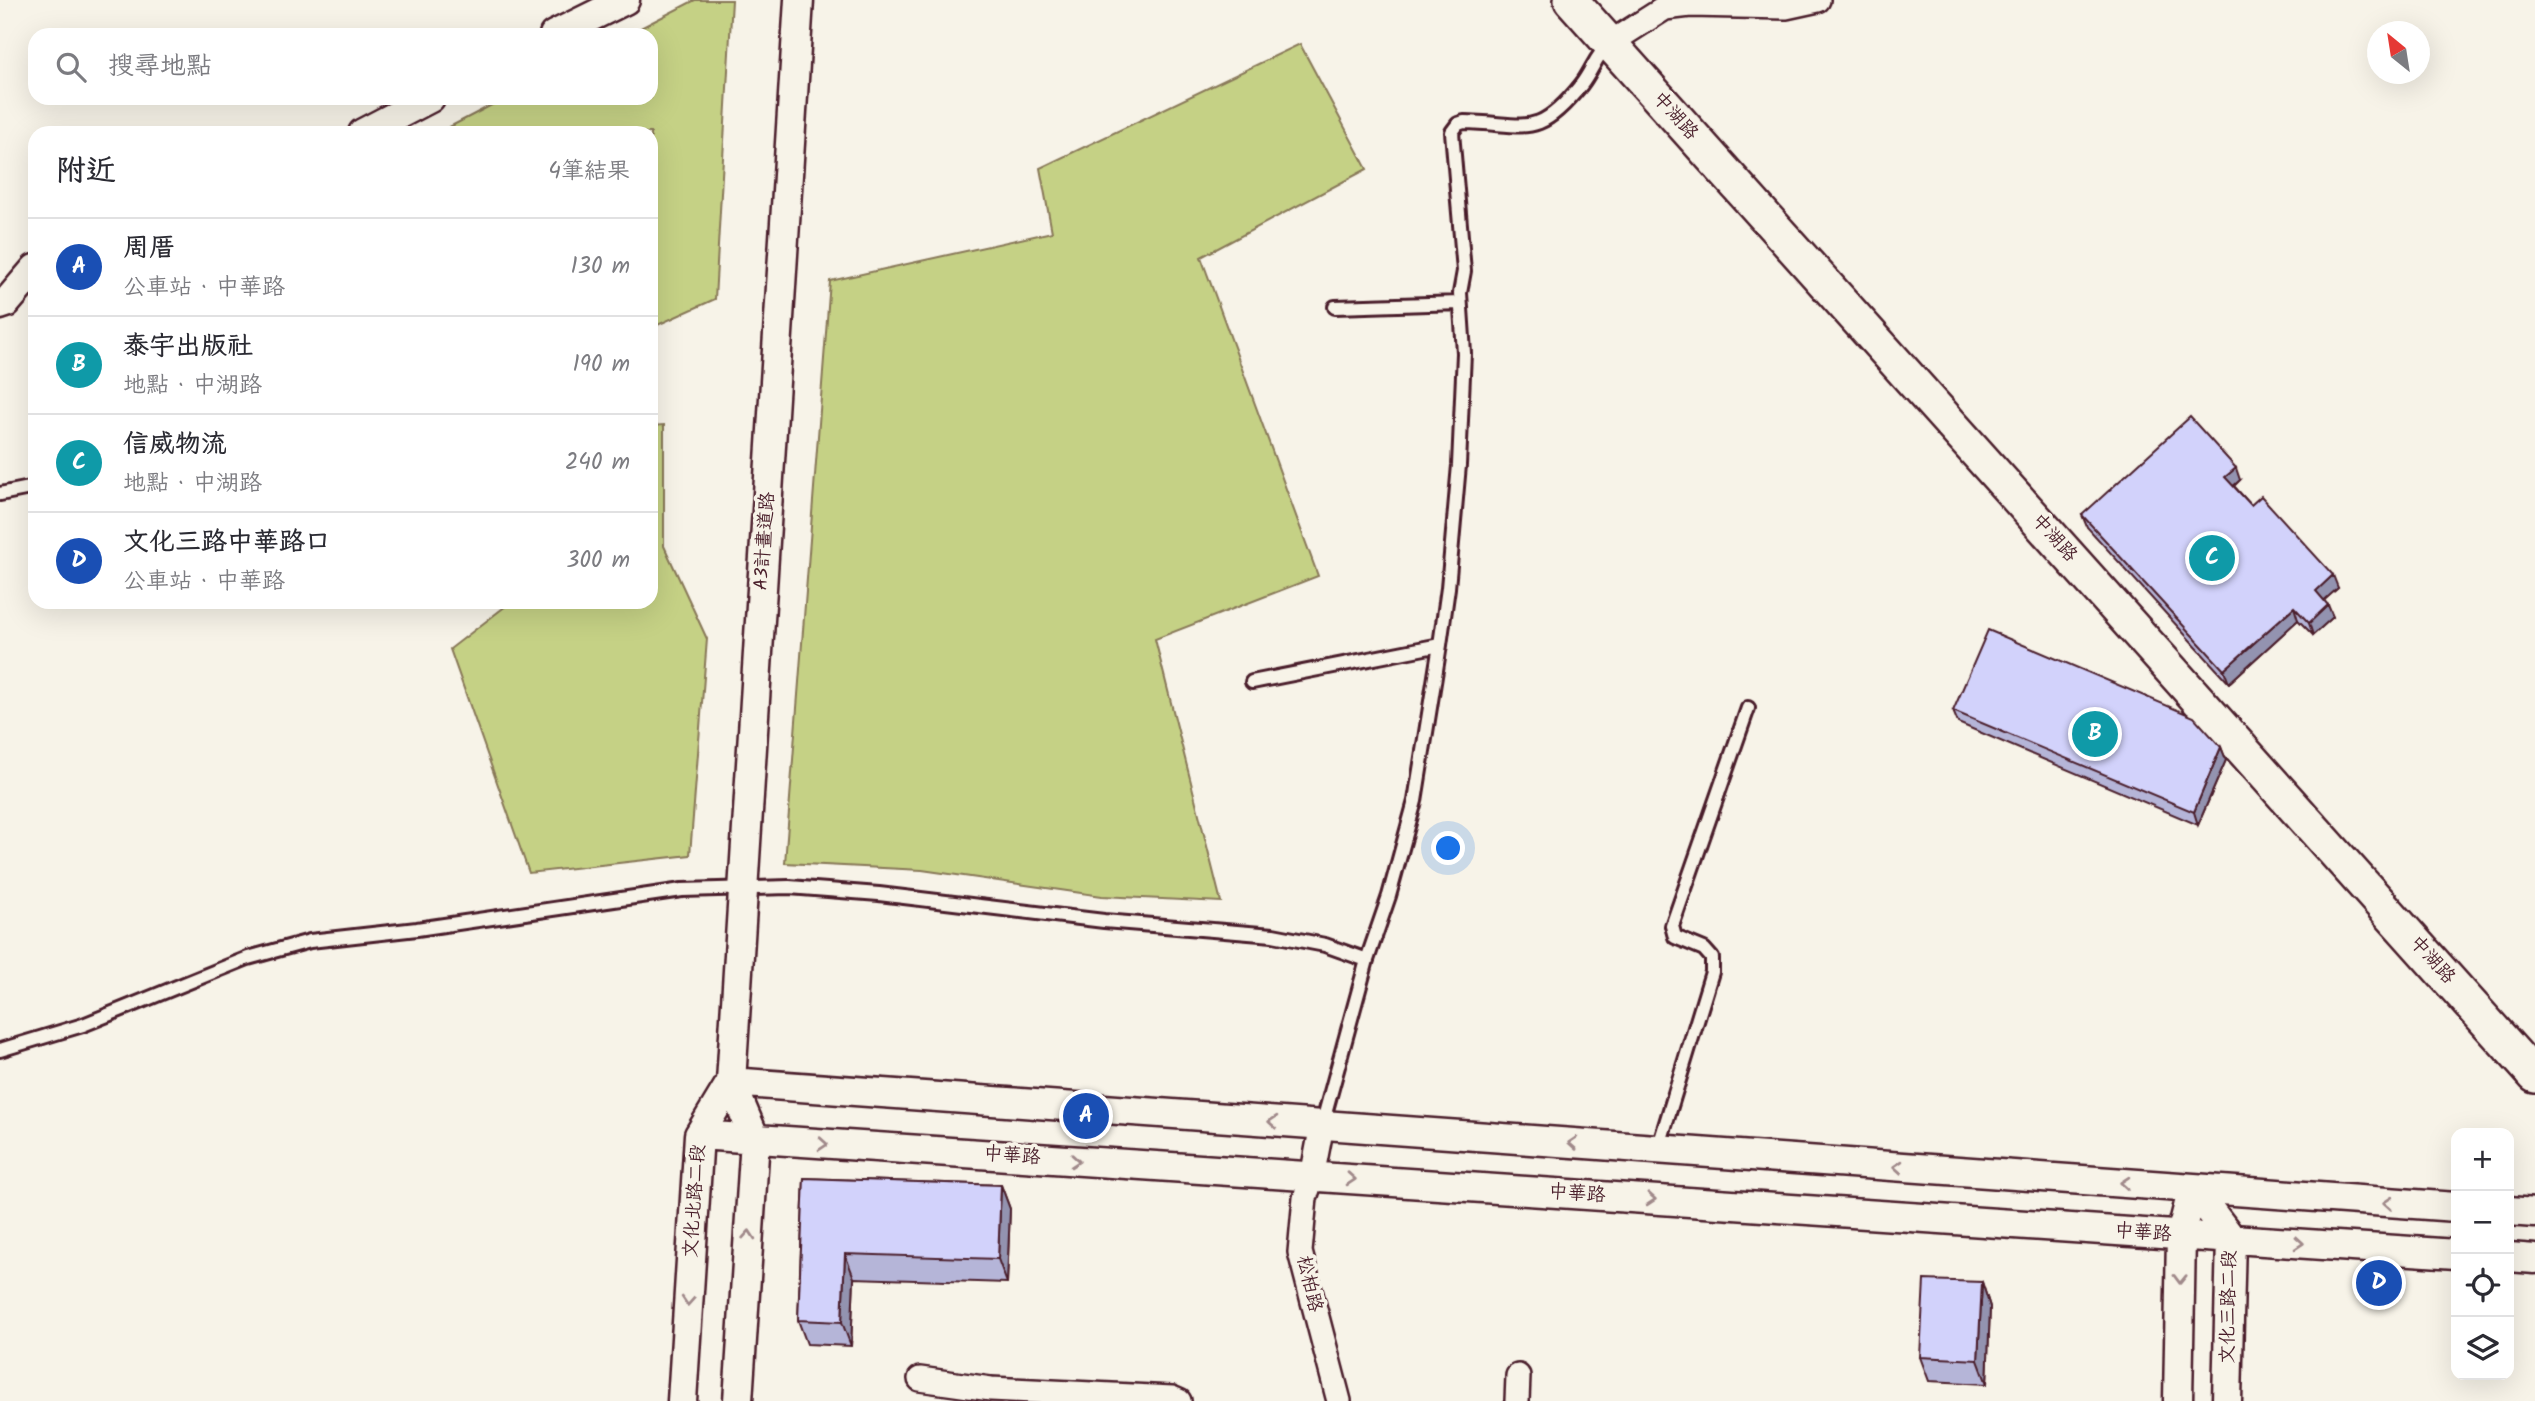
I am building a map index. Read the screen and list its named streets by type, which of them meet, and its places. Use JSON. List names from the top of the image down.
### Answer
{
  "streets": {
    "main road": ["中湖路"],
    "street": [
      "A3計畫道路",
      "中華路",
      "文化北路二段",
      "松柏路",
      "文化三路二段"
    ]
  },
  "crossings": [
    ["A3計畫道路", "文化北路二段"],
    ["中華路", "文化北路二段"],
    ["中華路", "松柏路"],
    ["中華路", "文化三路二段"]
  ],
  "north": "top left",
  "page": {
    "search": "搜尋地點",
    "heading": ["附近", "4筆結果"],
    "list": [
      {
        "mark": "A",
        "name": "周厝",
        "note": "公車站 · 中華路",
        "value": "130 m"
      },
      {
        "mark": "B",
        "name": "泰宇出版社",
        "note": "地點 · 中湖路",
        "value": "190 m"
      },
      {
        "mark": "C",
        "name": "信威物流",
        "note": "地點 · 中湖路",
        "value": "240 m"
      },
      {
        "mark": "D",
        "name": "文化三路中華路口",
        "note": "公車站 · 中華路",
        "value": "300 m"
      }
    ],
    "pins": [
      "C",
      "B",
      "A",
      "D"
    ],
    "map_buttons": ["+", "−"]
  }
}
